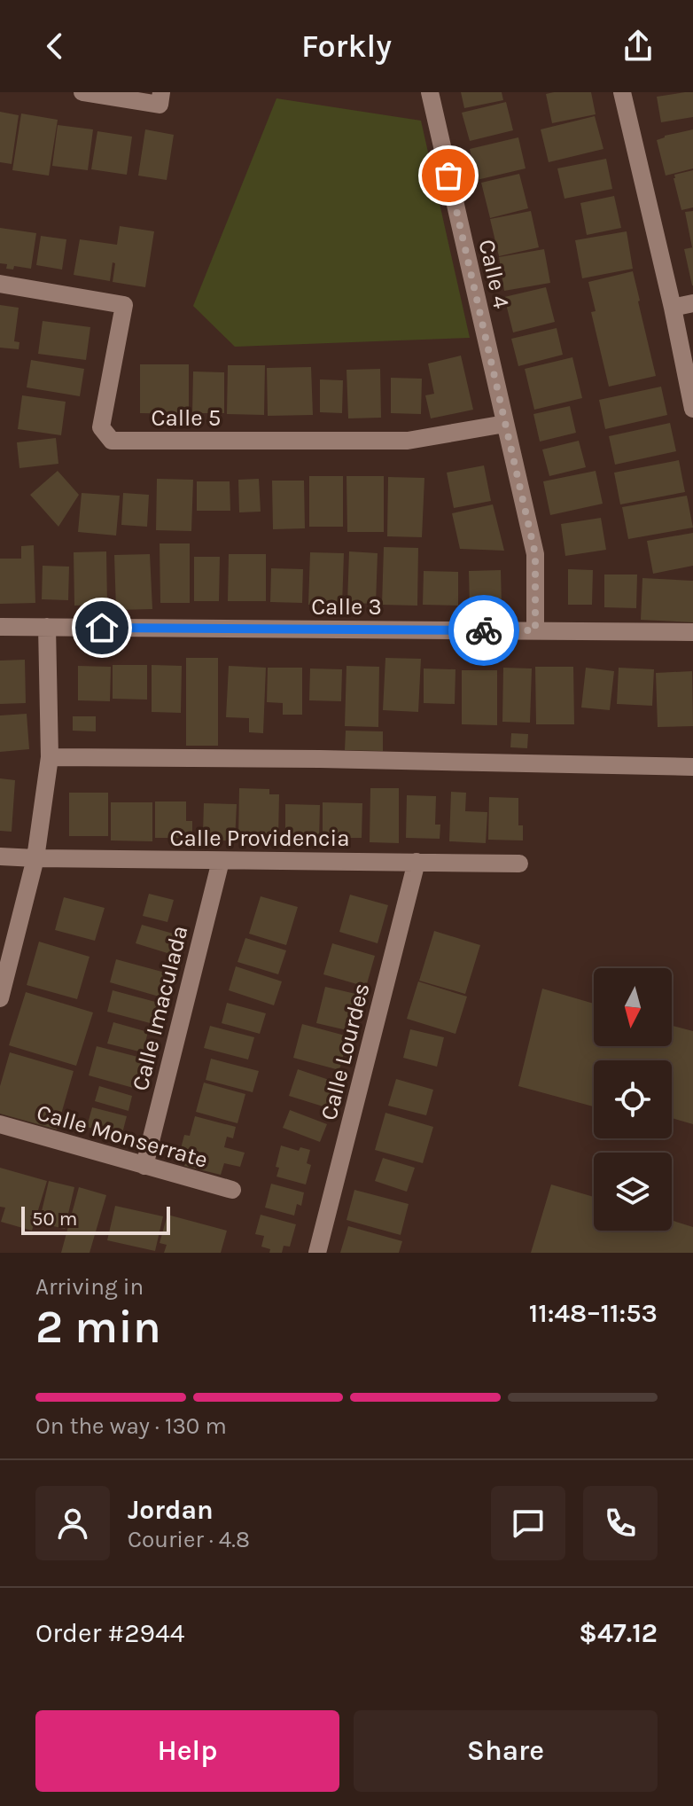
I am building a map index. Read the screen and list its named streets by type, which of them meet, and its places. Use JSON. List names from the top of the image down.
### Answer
{
  "streets": {
    "street": [
      "Calle 4",
      "Calle 5",
      "Calle 3",
      "Calle Providencia",
      "Calle Imaculada",
      "Calle Lourdes",
      "Calle Monserrate"
    ]
  },
  "crossings": [
    ["Calle 4", "Calle 5"],
    ["Calle 4", "Calle 3"],
    ["Calle Providencia", "Calle Imaculada"],
    ["Calle Providencia", "Calle Lourdes"],
    ["Calle Imaculada", "Calle Monserrate"]
  ],
  "scale_bar": "50 m",
  "north": "bottom",
  "page": {
    "header": "Forkly",
    "scale": "50 m",
    "heading": ["2 min", "Arriving in", "11:48–11:53"],
    "panel": [
      "Jordan",
      "Courier · 4.8",
      "Order #2944",
      "$47.12"
    ],
    "bar": "On the way · 130 m",
    "buttons": ["Help", "Share"]
  }
}
